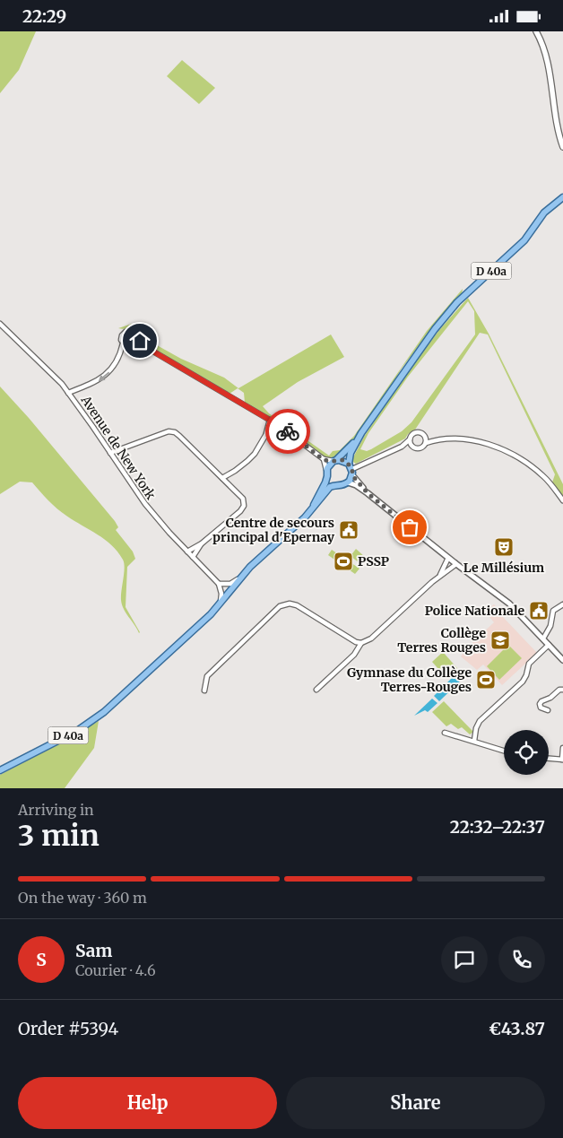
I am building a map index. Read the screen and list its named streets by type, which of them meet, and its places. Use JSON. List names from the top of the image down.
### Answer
{
  "streets": {
    "main road": ["D 40a"],
    "street": ["Avenue de New York"]
  },
  "places": {
    "public building": ["Centre de secours principal d'Epernay", "Police Nationale"],
    "theatre": ["Le Millésium"],
    "sports": ["PSSP", "Gymnase du Collège Terres-Rouges"],
    "school or university": ["Collège Terres Rouges"]
  },
  "page": {
    "status": "22:29",
    "heading": ["3 min", "Arriving in", "22:32–22:37"],
    "panel": [
      "Sam",
      "Courier · 4.6",
      "Order #5394",
      "€43.87"
    ],
    "bar": "On the way · 360 m",
    "round": "S",
    "buttons": ["Help", "Share"]
  }
}
